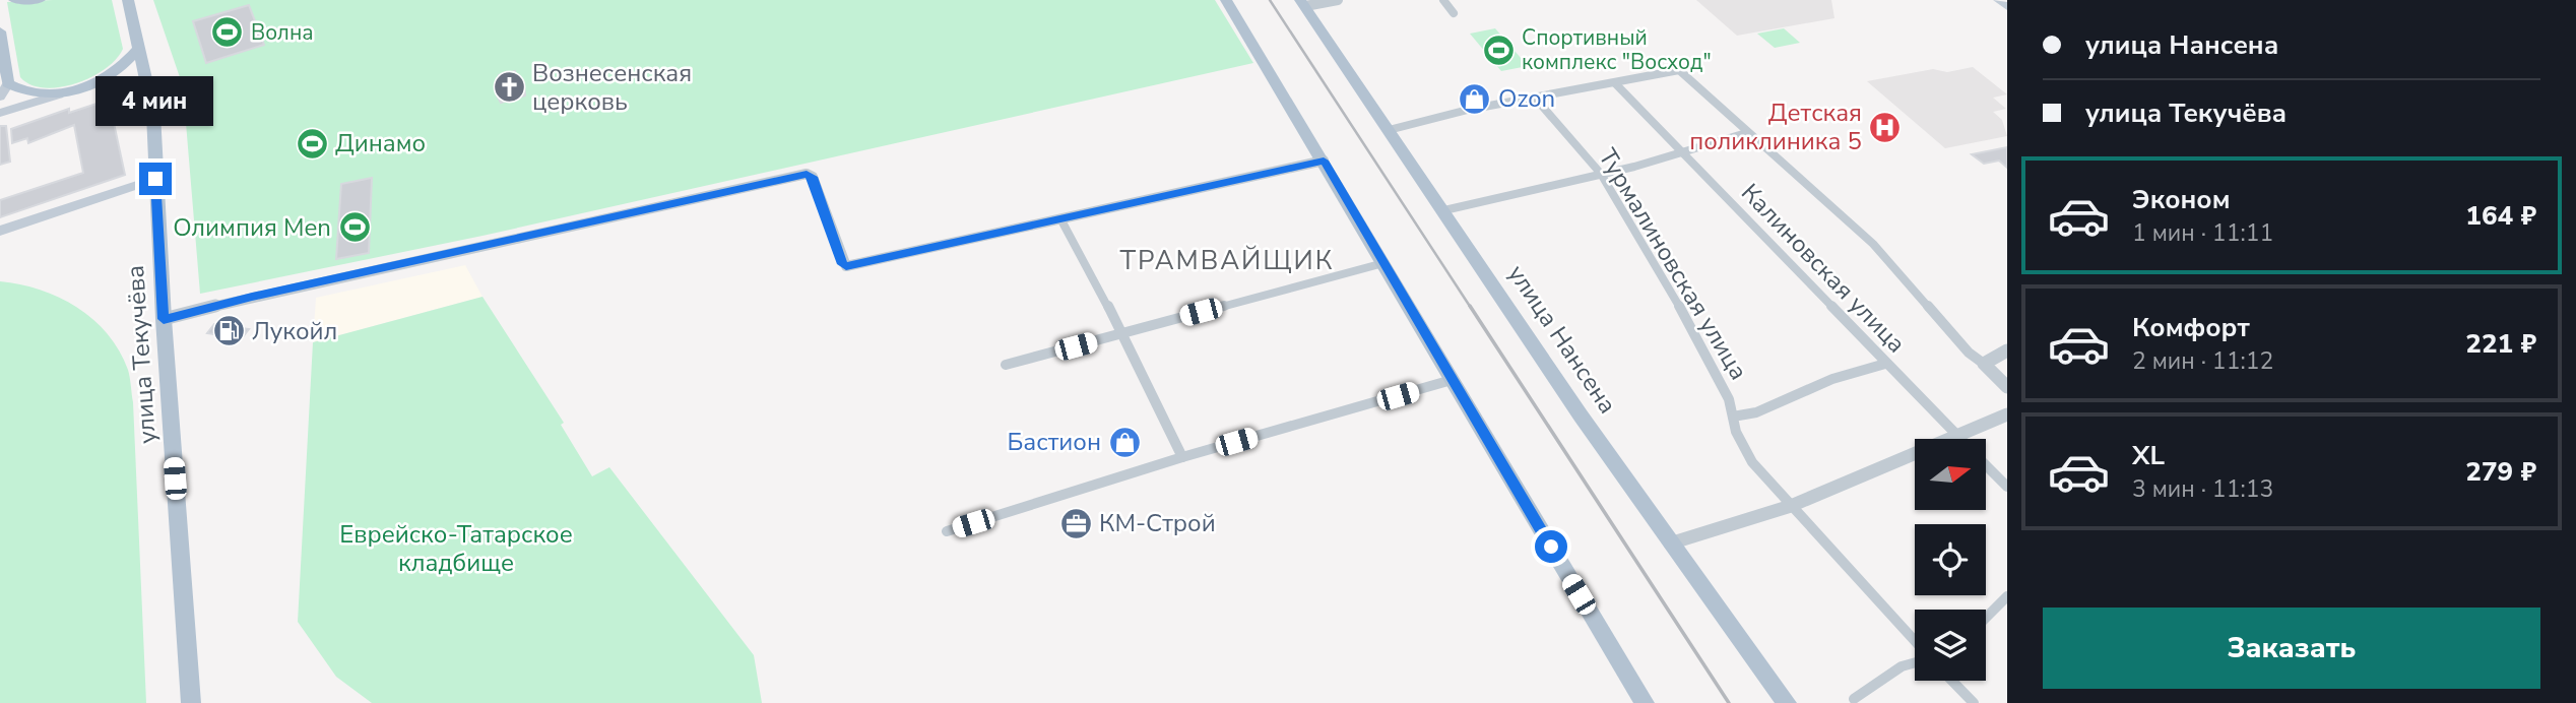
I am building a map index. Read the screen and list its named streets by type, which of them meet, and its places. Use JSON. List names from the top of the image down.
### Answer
{
  "streets": {
    "main road": ["улица Нансена", "улица Текучёва"],
    "street": ["Турмалиновская улица", "Калиновская улица"]
  },
  "districts": ["ТРАМВАЙЩИК"],
  "parks": ["Еврейско-Татарское кладбище"],
  "places": {
    "sports": [
      "Волна",
      "Спортивный комплекс \"Восход\"",
      "Динамо",
      "Олимпия Men"
    ],
    "church": ["Вознесенская церковь"],
    "shop": ["Ozon", "Бастион"],
    "hospital": ["Детская поликлиника 5"],
    "fuel station": ["Лукойл"],
    "office": ["КМ-Строй"]
  },
  "north": "right",
  "page": {
    "banner": ["улица Нансена", "улица Текучёва"],
    "bubble": "4 мин",
    "list": [
      {
        "name": "Эконом",
        "note": "1 мин · 11:11",
        "value": "164 ₽"
      },
      {
        "name": "Комфорт",
        "note": "2 мин · 11:12",
        "value": "221 ₽"
      },
      {
        "name": "XL",
        "note": "3 мин · 11:13",
        "value": "279 ₽"
      }
    ],
    "buttons": "Заказать"
  }
}
